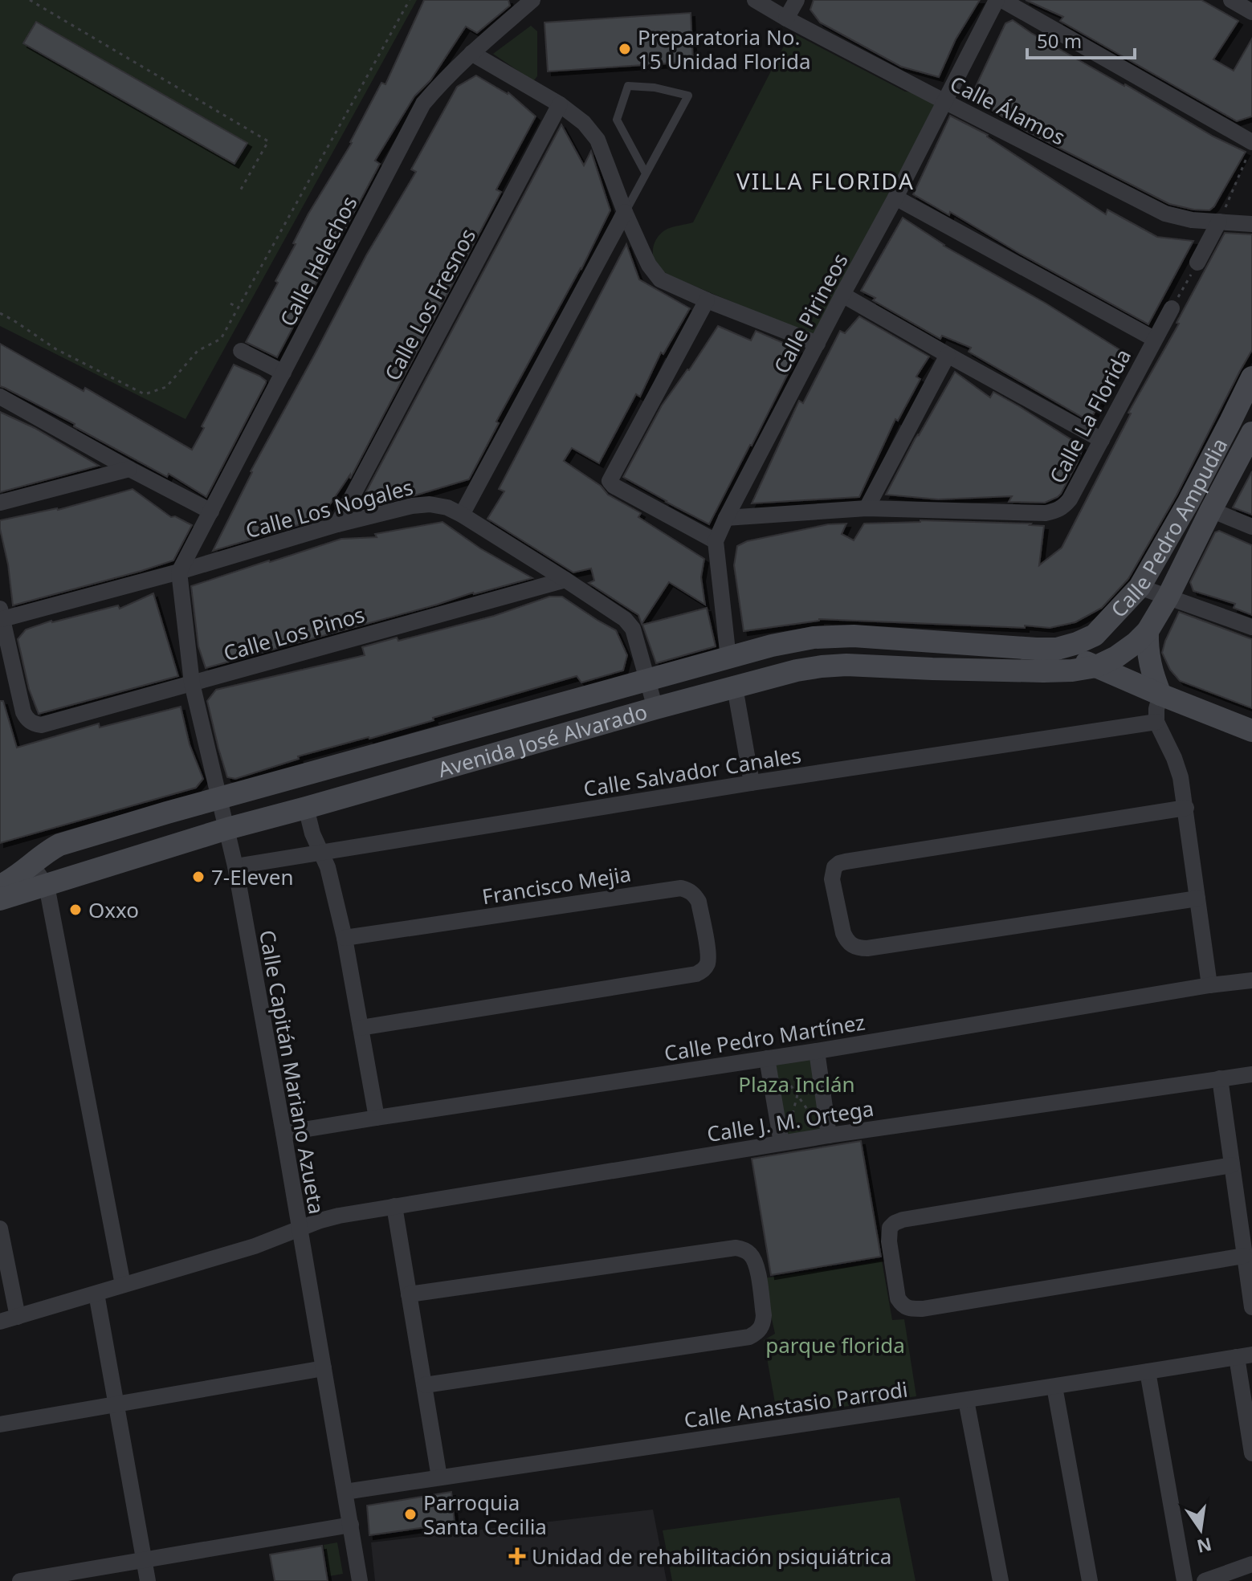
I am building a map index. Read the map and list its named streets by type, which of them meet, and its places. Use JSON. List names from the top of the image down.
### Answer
{
  "streets": {
    "street": [
      "Calle Álamos",
      "Calle Helechos",
      "Calle Los Fresnos",
      "Calle Pirineos",
      "Calle La Florida",
      "Calle Los Nogales",
      "Calle Pedro Ampudia",
      "Calle Los Pinos",
      "Avenida José Alvarado",
      "Calle Salvador Canales",
      "Francisco Mejia",
      "Calle Pedro Martínez",
      "Calle Capitán Mariano Azueta",
      "Calle J. M. Ortega",
      "Calle Anastasio Parrodi"
    ]
  },
  "crossings": [
    ["Calle Álamos", "Calle Pirineos"],
    ["Calle Helechos", "Calle Los Nogales"],
    ["Calle Helechos", "Calle Capitán Mariano Azueta"],
    ["Calle Los Fresnos", "Calle Los Nogales"],
    ["Calle Pirineos", "Calle La Florida"],
    ["Calle Los Nogales", "Calle Los Pinos"],
    ["Calle Los Nogales", "Avenida José Alvarado"],
    ["Calle Los Nogales", "Calle Capitán Mariano Azueta"],
    ["Calle Pedro Ampudia", "Avenida José Alvarado"],
    ["Calle Los Pinos", "Calle Capitán Mariano Azueta"],
    ["Avenida José Alvarado", "Calle Capitán Mariano Azueta"],
    ["Calle Salvador Canales", "Calle Capitán Mariano Azueta"],
    ["Calle Pedro Martínez", "Calle Capitán Mariano Azueta"],
    ["Calle Capitán Mariano Azueta", "Calle J. M. Ortega"],
    ["Calle Capitán Mariano Azueta", "Calle Anastasio Parrodi"]
  ],
  "districts": ["VILLA FLORIDA"],
  "parks": ["Plaza Inclán", "parque florida"],
  "places": {
    "other": [
      "Preparatoria No. 15 Unidad Florida",
      "7-Eleven",
      "Oxxo",
      "Parroquia Santa Cecilia"
    ],
    "health": ["Unidad de rehabilitación psiquiátrica"]
  },
  "scale_bar": "50 m",
  "north": "bottom"
}
